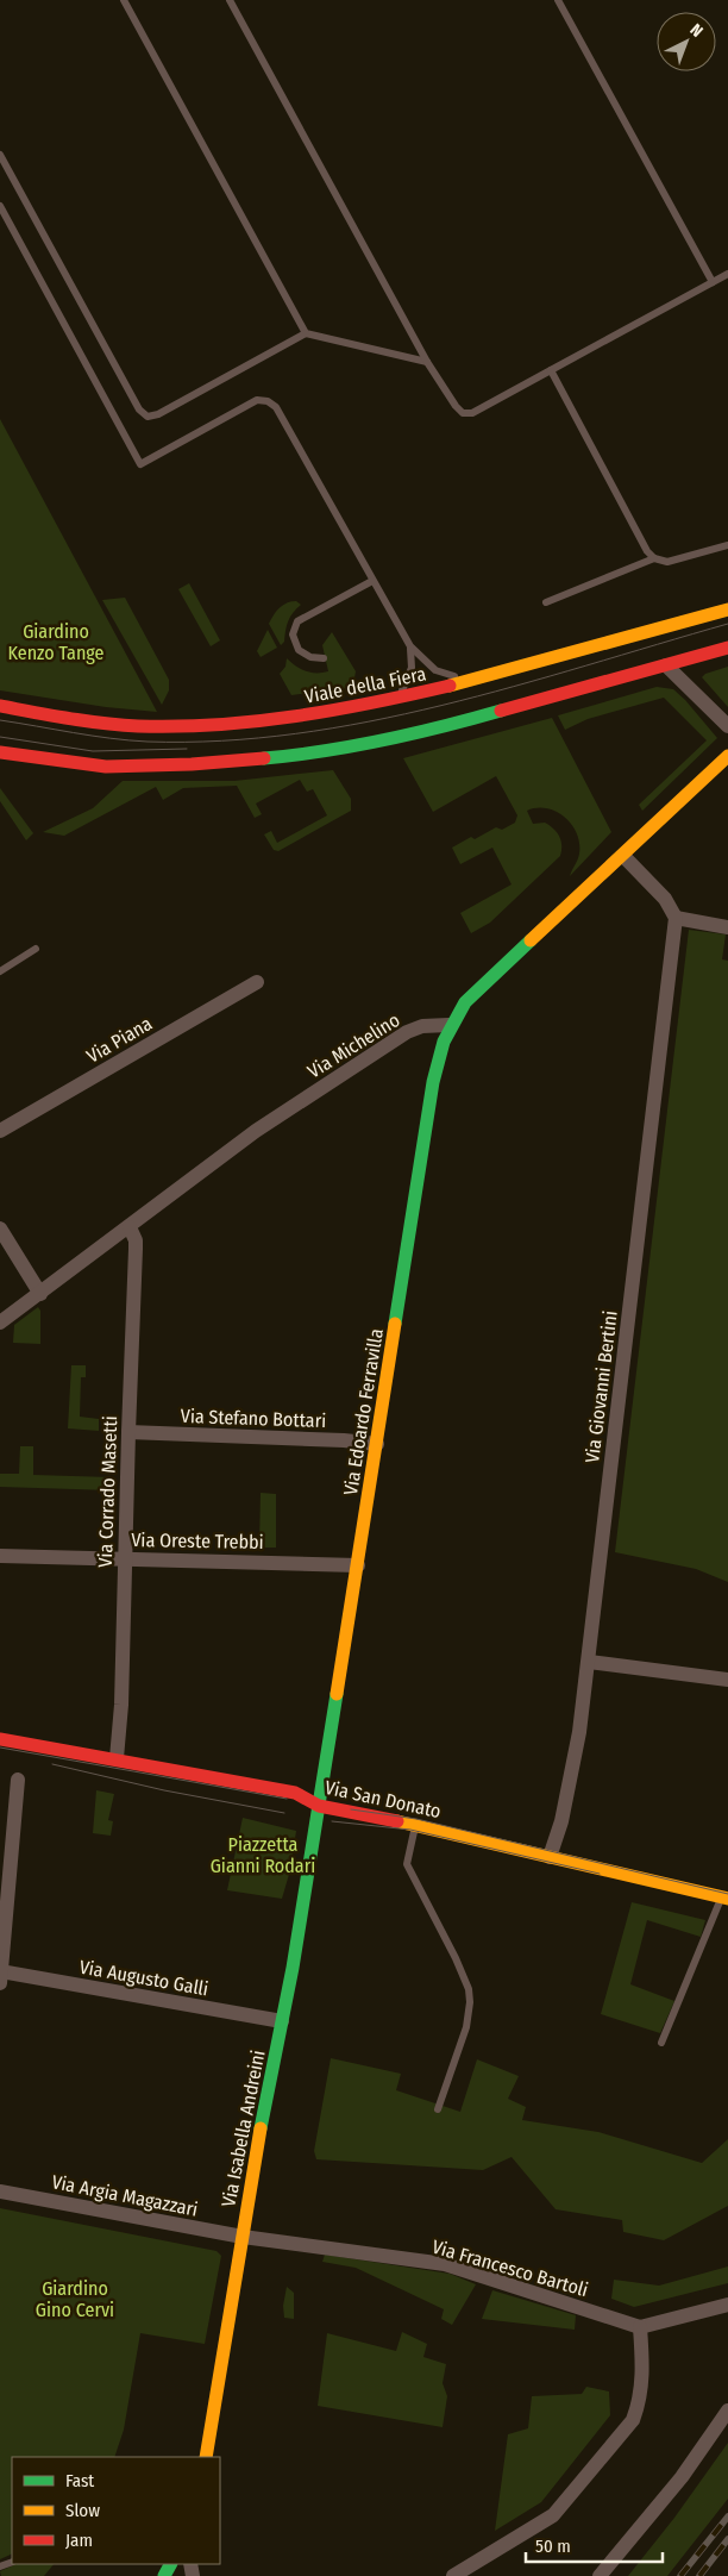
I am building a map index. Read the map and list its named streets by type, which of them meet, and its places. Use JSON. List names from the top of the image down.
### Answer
{
  "streets": {
    "main road": [
      "Viale della Fiera",
      "Via Edoardo Ferravilla",
      "Via San Donato",
      "Via Isabella Andreini"
    ],
    "street": [
      "Via Piana",
      "Via Michelino",
      "Via Giovanni Bertini",
      "Via Stefano Bottari",
      "Via Corrado Masetti",
      "Via Oreste Trebbi",
      "Via Augusto Galli",
      "Via Argia Magazzari",
      "Via Francesco Bartoli"
    ]
  },
  "crossings": [
    ["Via Michelino", "Via Edoardo Ferravilla"],
    ["Via Michelino", "Via Corrado Masetti"],
    ["Via Giovanni Bertini", "Via San Donato"],
    ["Via Edoardo Ferravilla", "Via Stefano Bottari"],
    ["Via Edoardo Ferravilla", "Via Oreste Trebbi"],
    ["Via Edoardo Ferravilla", "Via San Donato"],
    ["Via Edoardo Ferravilla", "Via Isabella Andreini"],
    ["Via Stefano Bottari", "Via Corrado Masetti"],
    ["Via Corrado Masetti", "Via Oreste Trebbi"],
    ["Via Corrado Masetti", "Via San Donato"],
    ["Via San Donato", "Via Isabella Andreini"],
    ["Via Augusto Galli", "Via Isabella Andreini"],
    ["Via Isabella Andreini", "Via Argia Magazzari"],
    ["Via Isabella Andreini", "Via Francesco Bartoli"],
    ["Via Argia Magazzari", "Via Francesco Bartoli"]
  ],
  "parks": ["Giardino Kenzo Tange", "Piazzetta Gianni Rodari", "Giardino Gino Cervi"],
  "legend": ["Fast", "Slow", "Jam"],
  "scale_bar": "50 m",
  "north": "top right"
}
